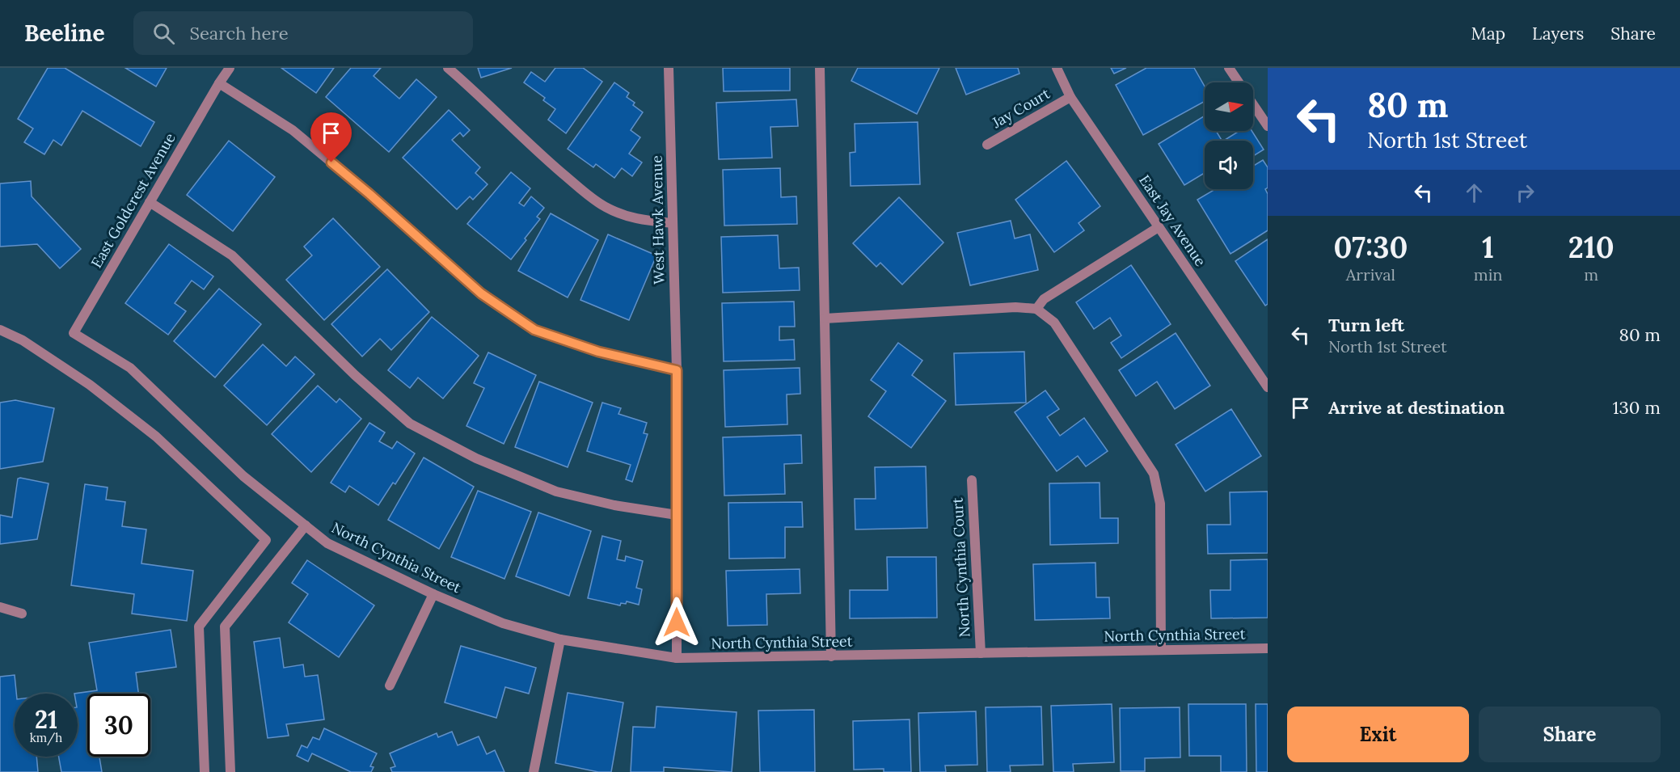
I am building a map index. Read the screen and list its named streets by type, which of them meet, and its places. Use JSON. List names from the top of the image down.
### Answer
{
  "streets": {
    "street": [
      "Jay Court",
      "East Goldcrest Avenue",
      "West Hawk Avenue",
      "East Jay Avenue",
      "North Cynthia Street",
      "North Cynthia Court"
    ]
  },
  "crossings": [
    ["Jay Court", "East Jay Avenue"],
    ["East Goldcrest Avenue", "North Cynthia Street"],
    ["West Hawk Avenue", "North Cynthia Street"],
    ["North Cynthia Street", "North Cynthia Court"]
  ],
  "north": "right",
  "page": {
    "header": "Beeline",
    "search": "Search here",
    "nav": ["Map", "Layers", "Share"],
    "turn": ["80 m", "North 1st Street"],
    "eta": [
      "07:30",
      "Arrival",
      "1",
      "min",
      "210",
      "m"
    ],
    "list": [
      {
        "name": "Turn left",
        "note": "North 1st Street",
        "value": "80 m"
      },
      {
        "name": "Arrive at destination",
        "value": "130 m"
      }
    ],
    "speed": "21 km/h",
    "limit": "30",
    "buttons": ["Exit", "Share"]
  }
}
